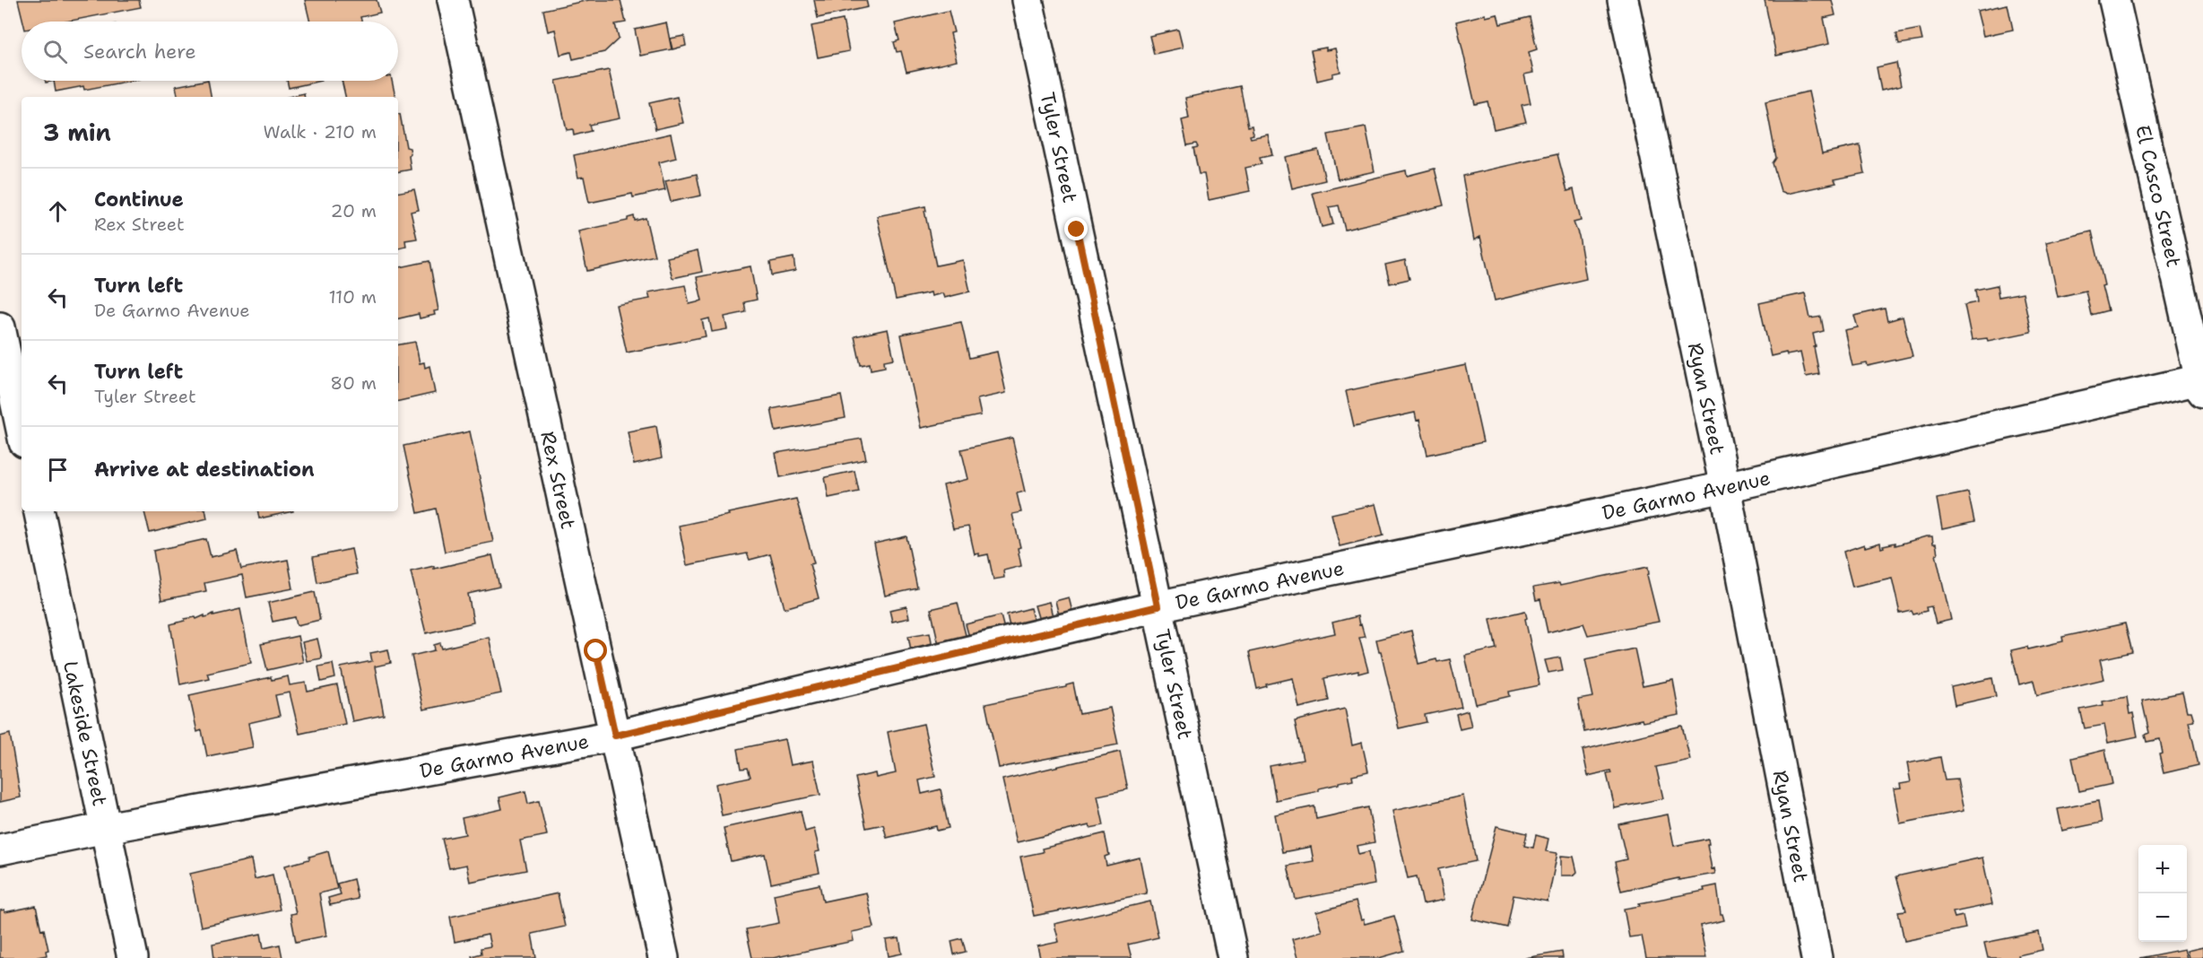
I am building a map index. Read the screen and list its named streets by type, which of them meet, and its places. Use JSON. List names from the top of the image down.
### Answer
{
  "streets": {
    "street": [
      "Tyler Street",
      "El Casco Street",
      "Ryan Street",
      "Rex Street",
      "De Garmo Avenue",
      "Lakeside Street"
    ]
  },
  "crossings": [
    ["Tyler Street", "De Garmo Avenue"],
    ["El Casco Street", "De Garmo Avenue"],
    ["Ryan Street", "De Garmo Avenue"],
    ["Rex Street", "De Garmo Avenue"],
    ["De Garmo Avenue", "Lakeside Street"]
  ],
  "page": {
    "search": "Search here",
    "heading": ["3 min", "Walk · 210 m"],
    "list": [
      ["Continue", "Rex Street", "20 m"],
      ["Turn left", "De Garmo Avenue", "110 m"],
      ["Turn left", "Tyler Street", "80 m"],
      "Arrive at destination"
    ],
    "map_buttons": ["+", "−"]
  }
}
